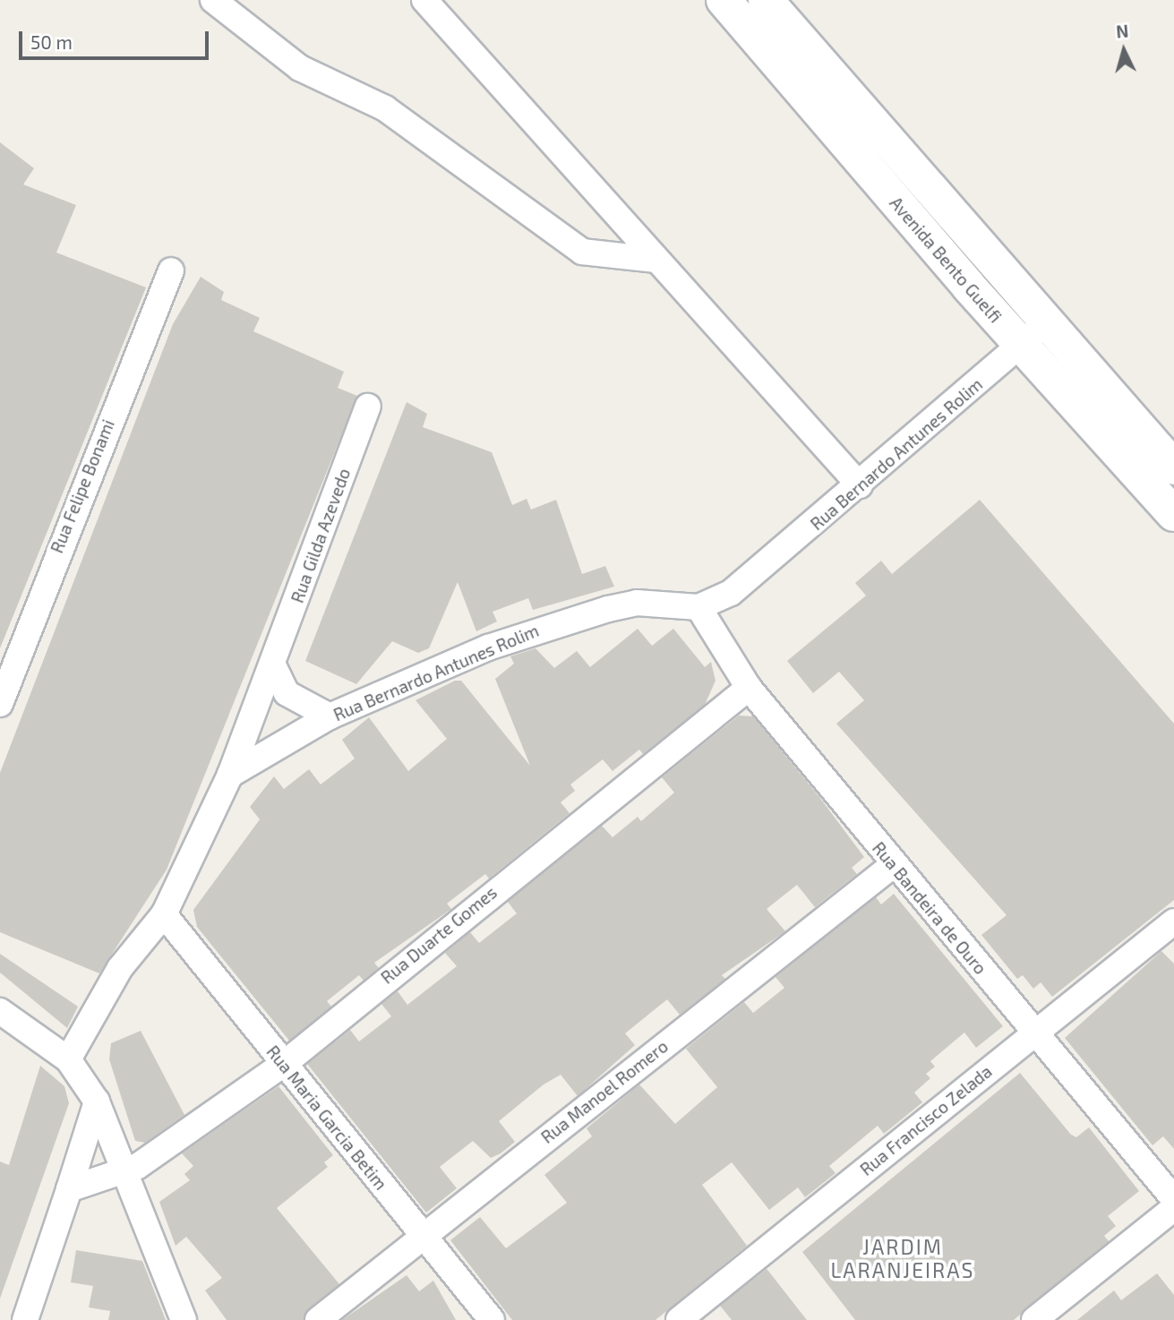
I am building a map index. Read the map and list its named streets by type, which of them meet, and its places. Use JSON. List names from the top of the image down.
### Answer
{
  "streets": {
    "main road": ["Avenida Bento Guelfi"],
    "street": [
      "Rua Bernardo Antunes Rolim",
      "Rua Felipe Bonami",
      "Rua Gilda Azevedo",
      "Rua Bandeira de Ouro",
      "Rua Duarte Gomes",
      "Rua Manoel Romero",
      "Rua Maria Garcia Betim",
      "Rua Francisco Zelada"
    ]
  },
  "crossings": [
    ["Avenida Bento Guelfi", "Rua Bernardo Antunes Rolim"],
    ["Rua Bernardo Antunes Rolim", "Rua Gilda Azevedo"],
    ["Rua Bernardo Antunes Rolim", "Rua Bandeira de Ouro"],
    ["Rua Bandeira de Ouro", "Rua Duarte Gomes"],
    ["Rua Bandeira de Ouro", "Rua Manoel Romero"],
    ["Rua Bandeira de Ouro", "Rua Francisco Zelada"],
    ["Rua Duarte Gomes", "Rua Maria Garcia Betim"],
    ["Rua Manoel Romero", "Rua Maria Garcia Betim"]
  ],
  "districts": ["JARDIM LARANJEIRAS"],
  "scale_bar": "50 m",
  "north": "top"
}
